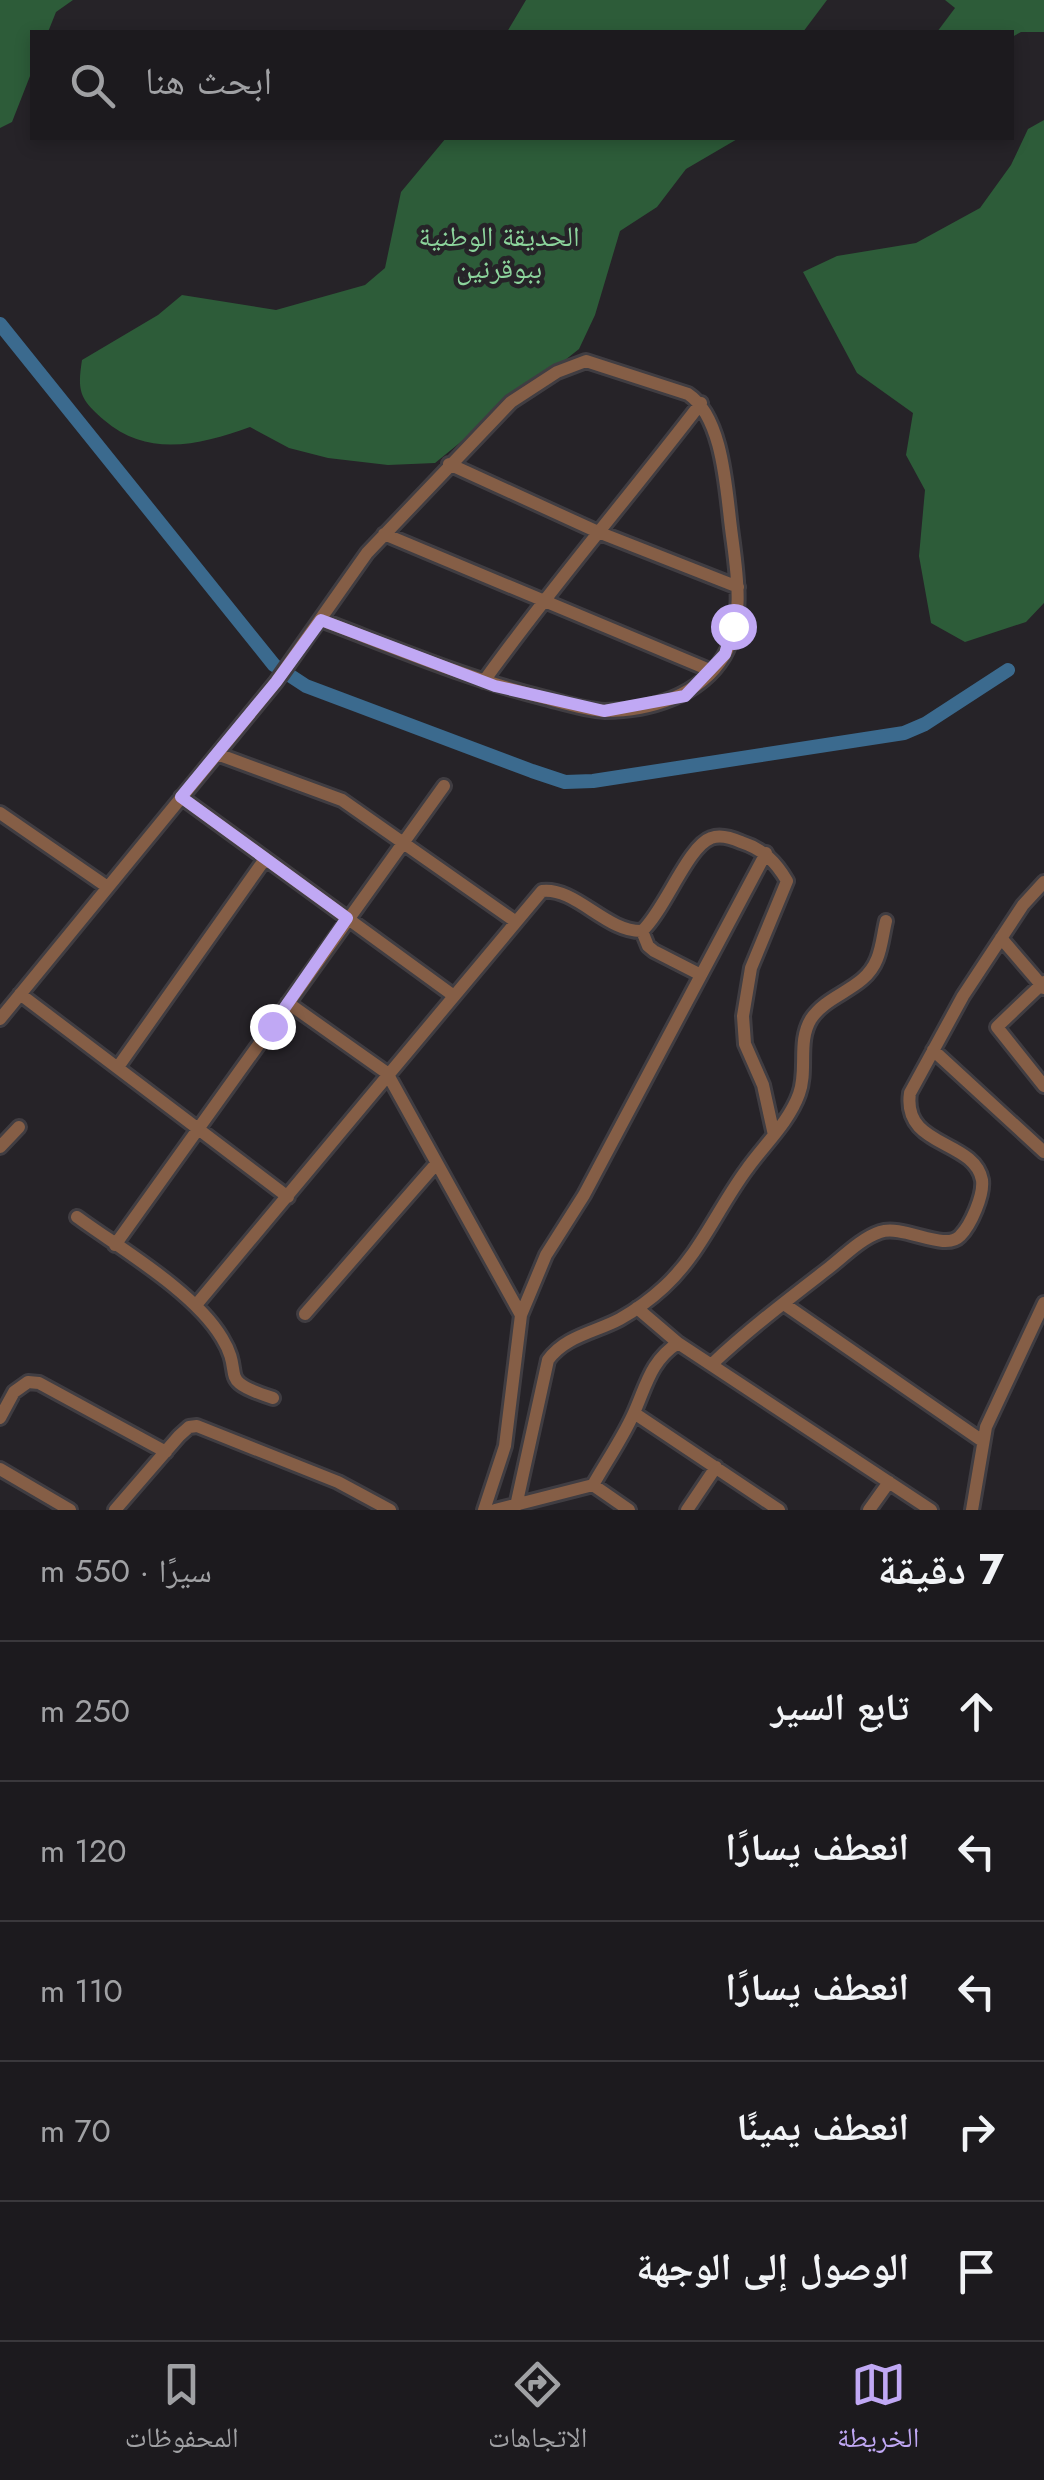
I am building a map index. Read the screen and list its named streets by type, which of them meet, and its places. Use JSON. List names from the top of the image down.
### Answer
{
  "parks": ["الحديقة الوطنية ببوقرنين"],
  "page": {
    "search": "ابحث هنا",
    "heading": ["7 دقيقة", "سيرًا · 550 m"],
    "list": [
      ["تابع السير", "250 m"],
      ["انعطف يسارًا", "120 m"],
      ["انعطف يسارًا", "110 m"],
      ["انعطف يمينًا", "70 m"],
      "الوصول إلى الوجهة"
    ],
    "nav": ["الخريطة", "الاتجاهات", "المحفوظات"]
  }
}
